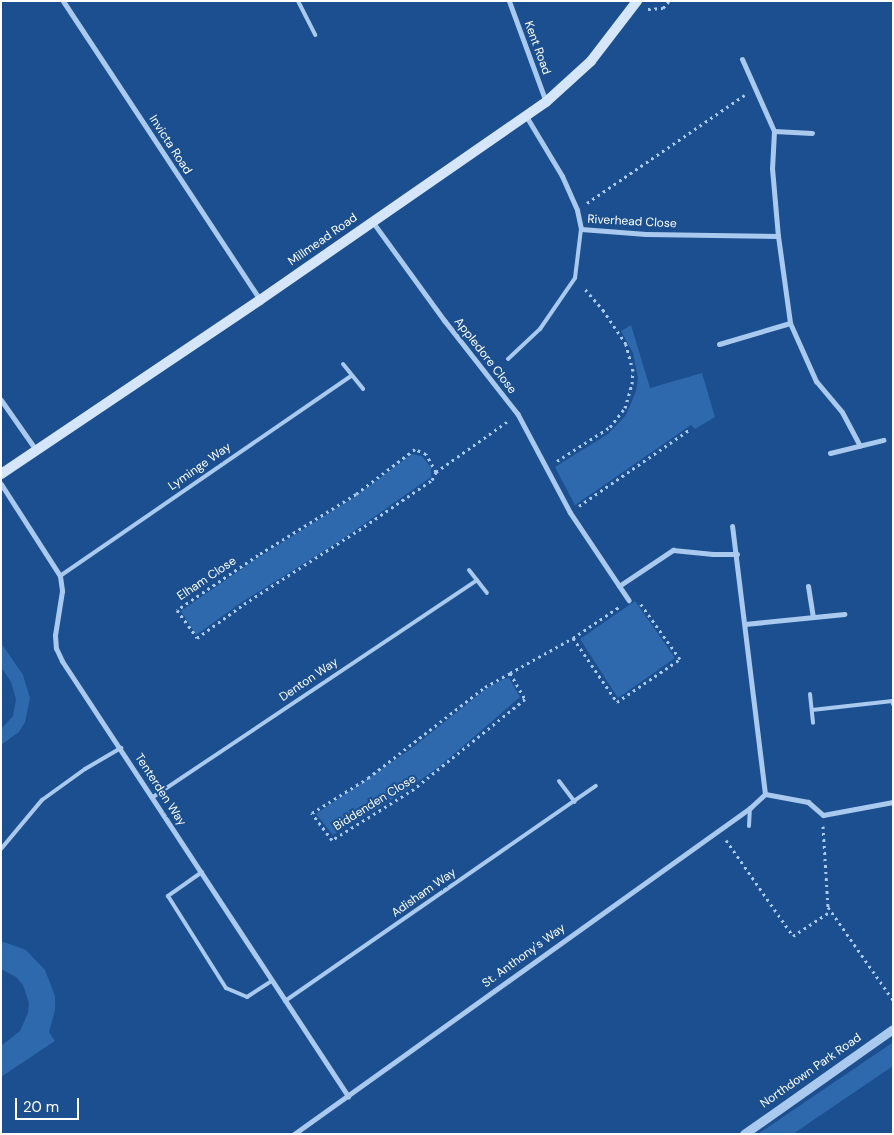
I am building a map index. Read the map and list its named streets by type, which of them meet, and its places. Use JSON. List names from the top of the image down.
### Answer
{
  "streets": {
    "main road": ["Millmead Road"],
    "street": [
      "Kent Road",
      "Invicta Road",
      "Riverhead Close",
      "Appledore Close",
      "Tenterden Way",
      "St. Anthony's Way",
      "Northdown Park Road"
    ],
    "lane": ["Lyminge Way", "Denton Way", "Adisham Way"],
    "path": ["Elham Close", "Biddenden Close"]
  },
  "crossings": [
    ["Kent Road", "Millmead Road"],
    ["Invicta Road", "Millmead Road"],
    ["Riverhead Close", "Millmead Road"],
    ["Millmead Road", "Appledore Close"],
    ["Appledore Close", "Elham Close"],
    ["Lyminge Way", "Tenterden Way"],
    ["Denton Way", "Tenterden Way"],
    ["Tenterden Way", "Adisham Way"],
    ["Tenterden Way", "St. Anthony's Way"]
  ],
  "scale_bar": "20 m"
}
